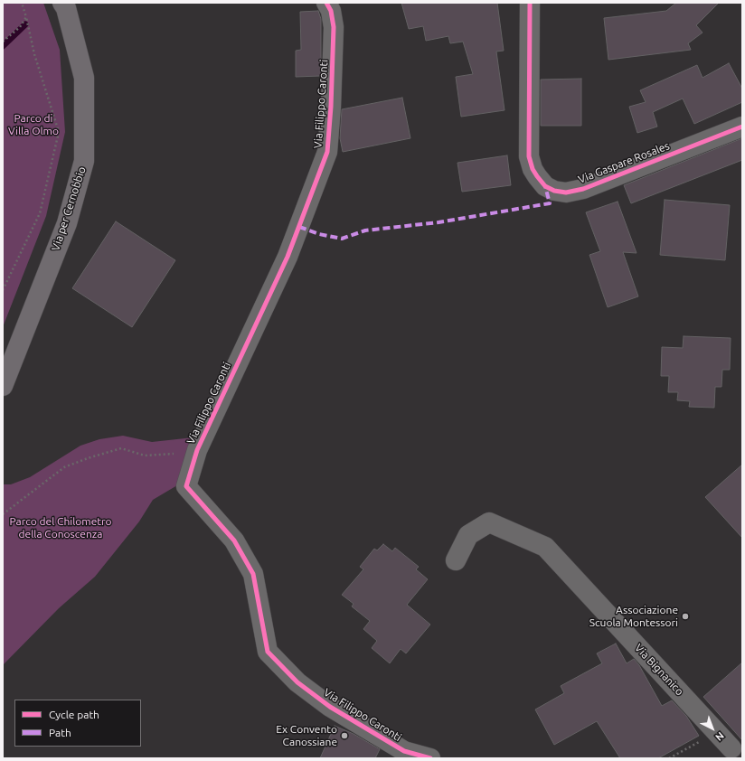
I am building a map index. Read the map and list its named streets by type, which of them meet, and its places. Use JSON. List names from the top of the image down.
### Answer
{
  "streets": {
    "main road": ["Via per Cernobbio"],
    "street": ["Via Filippo Caronti", "Via Gaspare Rosales", "Via Bignanico"]
  },
  "parks": ["Parco di Villa Olmo", "Parco del Chilometro della Conoscenza"],
  "places": ["Associazione Scuola Montessori", "Ex Convento Canossiane"],
  "legend": ["Cycle path", "Path"],
  "north": "bottom right"
}
